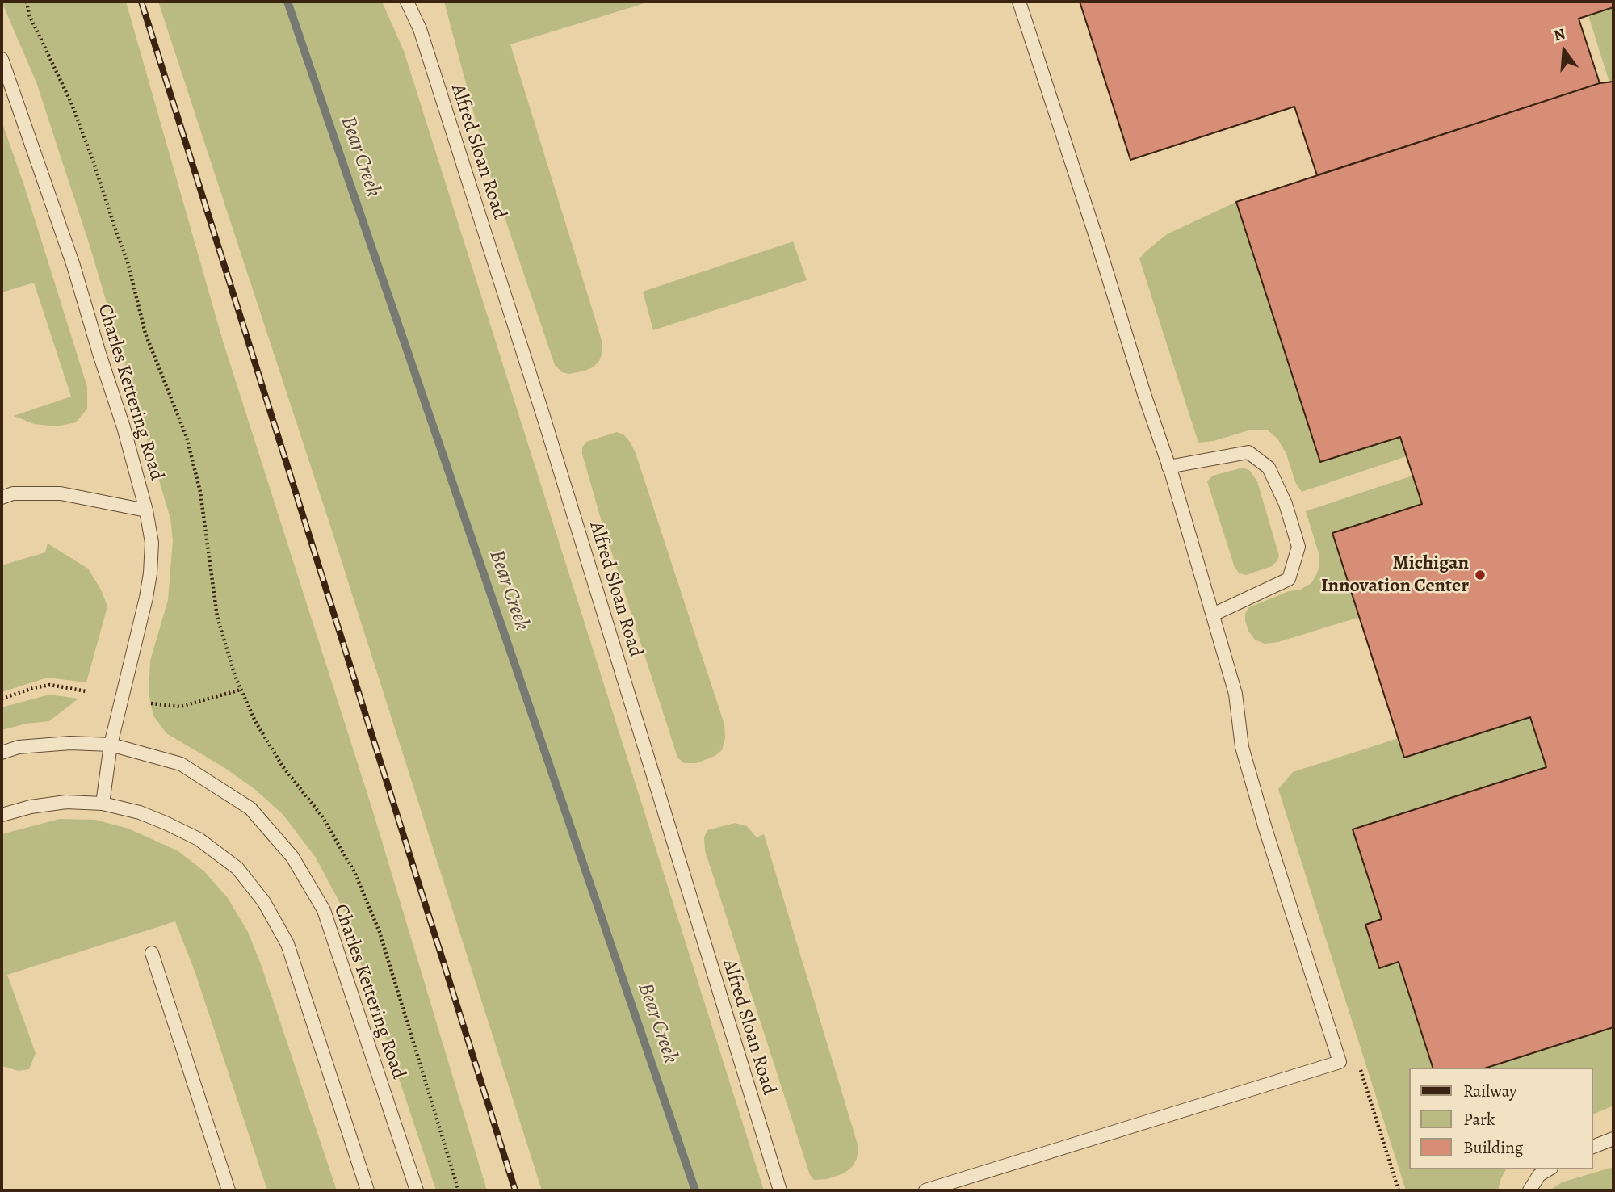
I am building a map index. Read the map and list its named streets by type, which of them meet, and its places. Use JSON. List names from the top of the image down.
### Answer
{
  "streets": {
    "lane": ["Alfred Sloan Road", "Charles Kettering Road"]
  },
  "water": ["Bear Creek"],
  "places": ["Michigan Innovation Center"],
  "legend": ["Railway", "Park", "Building"],
  "north": "top"
}
